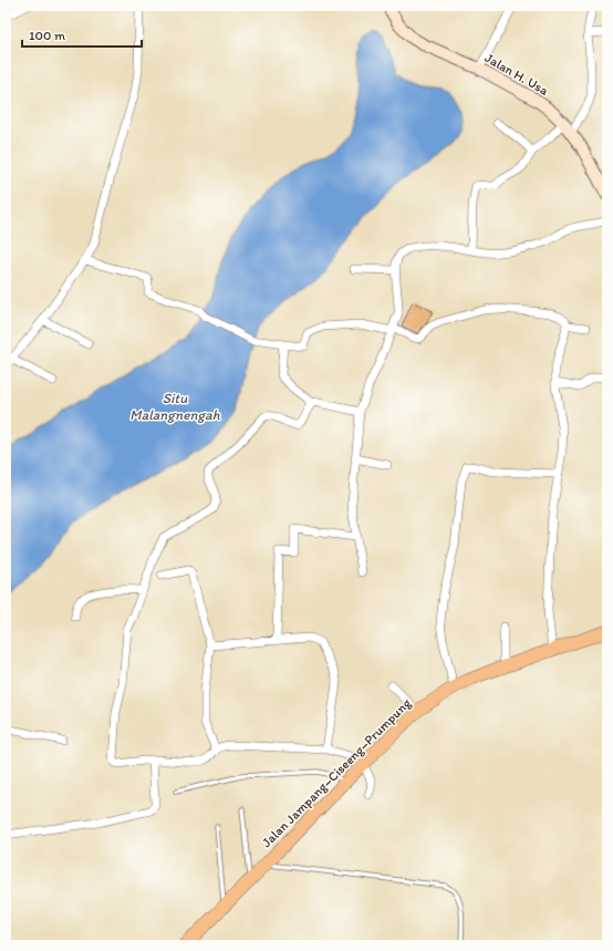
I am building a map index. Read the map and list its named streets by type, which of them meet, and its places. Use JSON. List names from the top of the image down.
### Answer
{
  "streets": {
    "main road": ["Jalan Jampang–Ciseeng–Prumpung"],
    "street": ["Jalan H. Usa"]
  },
  "water": ["Situ Malangnengah"],
  "scale_bar": "100 m"
}
